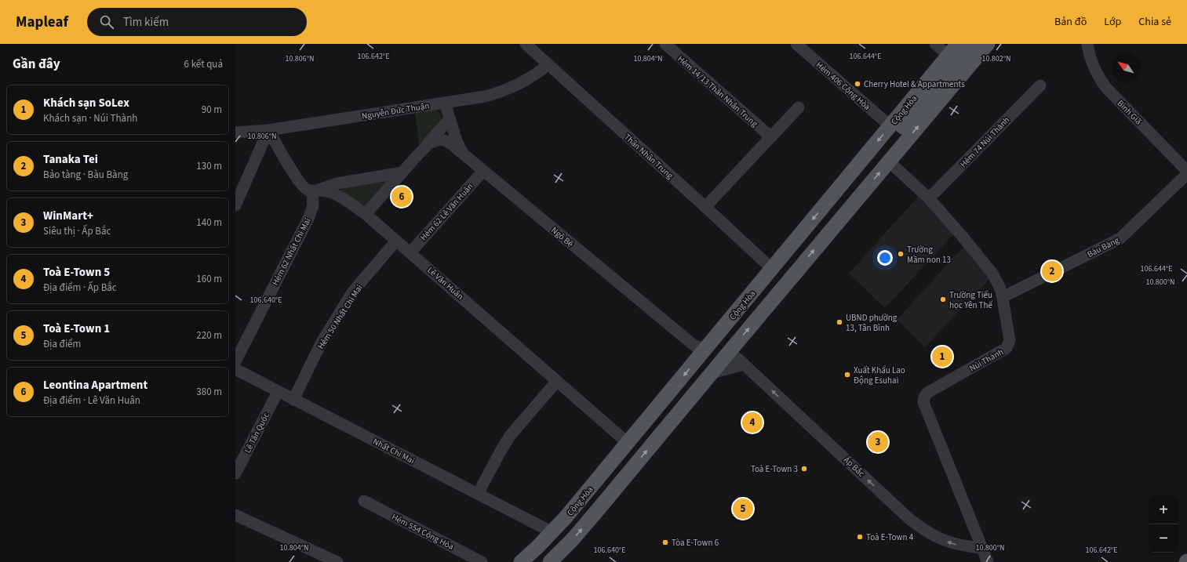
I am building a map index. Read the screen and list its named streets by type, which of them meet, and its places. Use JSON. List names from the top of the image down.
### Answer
{
  "streets": {
    "main road": ["Cộng Hòa"],
    "street": [
      "Hẻm 406 Cộng Hòa",
      "Hẻm 14/13 Thân Nhân Trung",
      "Nguyễn Đức Thuận",
      "Bình Giã",
      "Hẻm 74 Núi Thành",
      "Thân Nhân Trung",
      "Hẻm 62 Lê Văn Huân",
      "Ngô Bệ",
      "Bàu Bàng",
      "Hẻm 62 Nhất Chi Mai",
      "Lê Văn Huân",
      "Hẻm 50 Nhất Chi Mai",
      "Núi Thành",
      "Lê Tấn Quốc",
      "Nhất Chi Mai",
      "Ấp Bắc",
      "Hẻm 554 Cộng Hòa"
    ]
  },
  "crossings": [
    ["Hẻm 406 Cộng Hòa", "Cộng Hòa"],
    ["Cộng Hòa", "Thân Nhân Trung"],
    ["Cộng Hòa", "Ngô Bệ"],
    ["Cộng Hòa", "Lê Văn Huân"],
    ["Cộng Hòa", "Núi Thành"],
    ["Cộng Hòa", "Nhất Chi Mai"],
    ["Cộng Hòa", "Ấp Bắc"],
    ["Nguyễn Đức Thuận", "Thân Nhân Trung"],
    ["Nguyễn Đức Thuận", "Ngô Bệ"],
    ["Nguyễn Đức Thuận", "Lê Văn Huân"],
    ["Hẻm 74 Núi Thành", "Núi Thành"],
    ["Hẻm 62 Lê Văn Huân", "Ngô Bệ"],
    ["Hẻm 62 Lê Văn Huân", "Lê Văn Huân"],
    ["Ngô Bệ", "Ấp Bắc"],
    ["Bàu Bàng", "Núi Thành"],
    ["Hẻm 62 Nhất Chi Mai", "Lê Văn Huân"],
    ["Lê Văn Huân", "Hẻm 50 Nhất Chi Mai"],
    ["Hẻm 50 Nhất Chi Mai", "Nhất Chi Mai"],
    ["Núi Thành", "Ấp Bắc"],
    ["Lê Tấn Quốc", "Nhất Chi Mai"]
  ],
  "one_way": ["Ấp Bắc"],
  "places": [
    "Cherry Hotel & Appartments",
    "Trường Mầm non 13",
    "Trường Tiểu học Yên Thế",
    "UBND phường 13, Tân Bình",
    "Xuất Khẩu Lao Động Esuhai",
    "Toà E-Town 3",
    "Toà E-Town 4",
    "Tòa E-Town 6"
  ],
  "north": "top left",
  "page": {
    "header": "Mapleaf",
    "search": "Tìm kiếm",
    "nav": ["Bản đồ", "Lớp", "Chia sẻ"],
    "heading": ["Gần đây", "6 kết quả"],
    "list": [
      {
        "mark": "1",
        "name": "Khách sạn SoLex",
        "note": "Khách sạn · Núi Thành",
        "value": "90 m"
      },
      {
        "mark": "2",
        "name": "Tanaka Tei",
        "note": "Bảo tàng · Bàu Bàng",
        "value": "130 m"
      },
      {
        "mark": "3",
        "name": "WinMart+",
        "note": "Siêu thị · Ấp Bắc",
        "value": "140 m"
      },
      {
        "mark": "4",
        "name": "Toà E-Town 5",
        "note": "Địa điểm · Ấp Bắc",
        "value": "160 m"
      },
      {
        "mark": "5",
        "name": "Toà E-Town 1",
        "note": "Địa điểm",
        "value": "220 m"
      },
      {
        "mark": "6",
        "name": "Leontina Apartment",
        "note": "Địa điểm · Lê Văn Huân",
        "value": "380 m"
      }
    ],
    "pins": [
      "6",
      "2",
      "1",
      "4",
      "3",
      "5"
    ],
    "map_buttons": ["+", "−"]
  },
  "coordinates": [
    "106.644°E",
    "106.642°E",
    "10.806°N",
    "10.804°N",
    "10.802°N",
    "10.800°N",
    "106.640°E"
  ]
}
